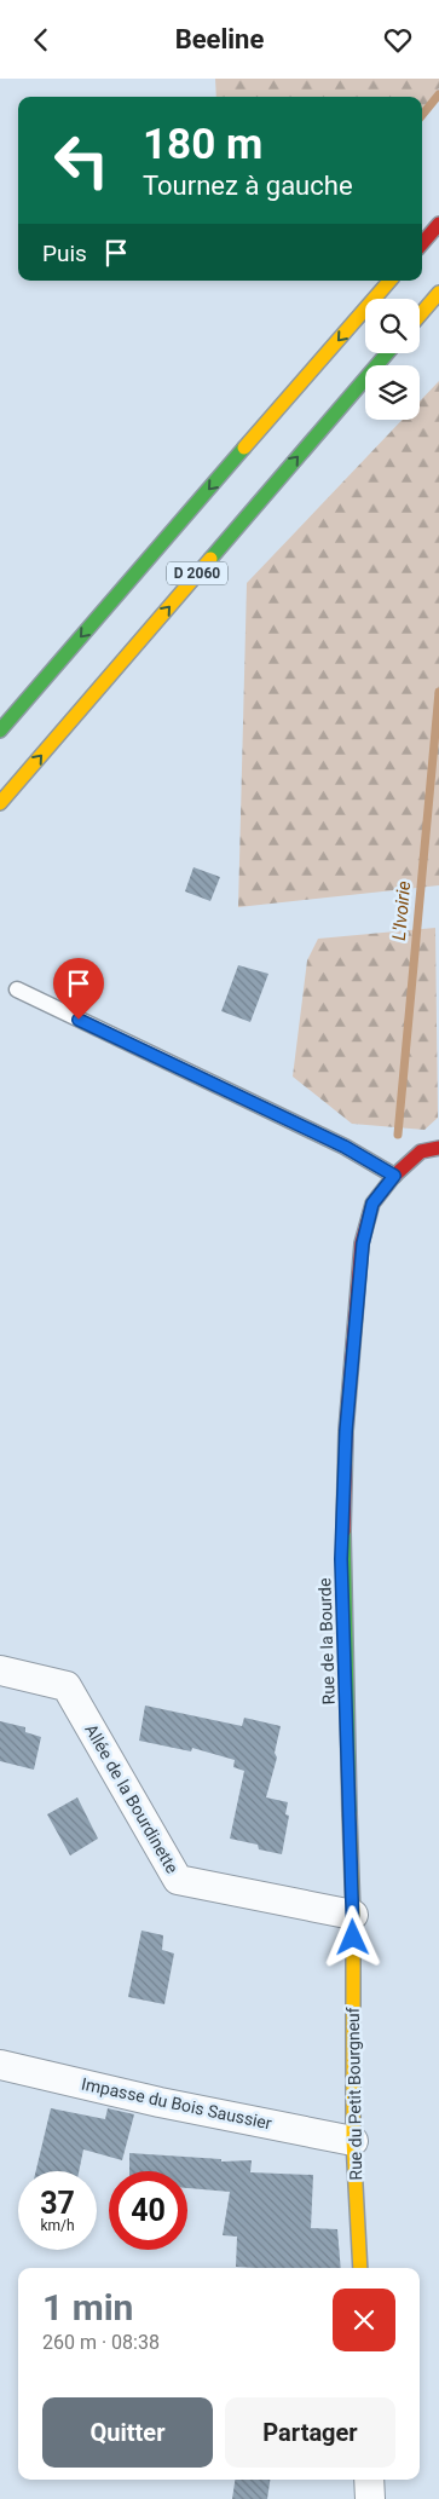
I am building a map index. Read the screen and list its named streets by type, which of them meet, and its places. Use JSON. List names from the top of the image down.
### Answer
{
  "streets": {
    "main road": ["D 2060", "Rue de la Bourde", "Rue du Petit Bourgneuf"],
    "street": ["Allée de la Bourdinette", "Impasse du Bois Saussier"]
  },
  "crossings": [
    ["Rue de la Bourde", "Allée de la Bourdinette"],
    ["Rue de la Bourde", "Rue du Petit Bourgneuf"],
    ["Allée de la Bourdinette", "Rue du Petit Bourgneuf"],
    ["Rue du Petit Bourgneuf", "Impasse du Bois Saussier"]
  ],
  "water": ["L'Ivoirie"],
  "page": {
    "header": "Beeline",
    "turn": ["180 m", "Tournez à gauche"],
    "then": "Puis",
    "speed": "37 km/h",
    "limit": "40",
    "heading": ["1 min", "260 m · 08:38"],
    "buttons": ["Quitter", "Partager"]
  }
}
